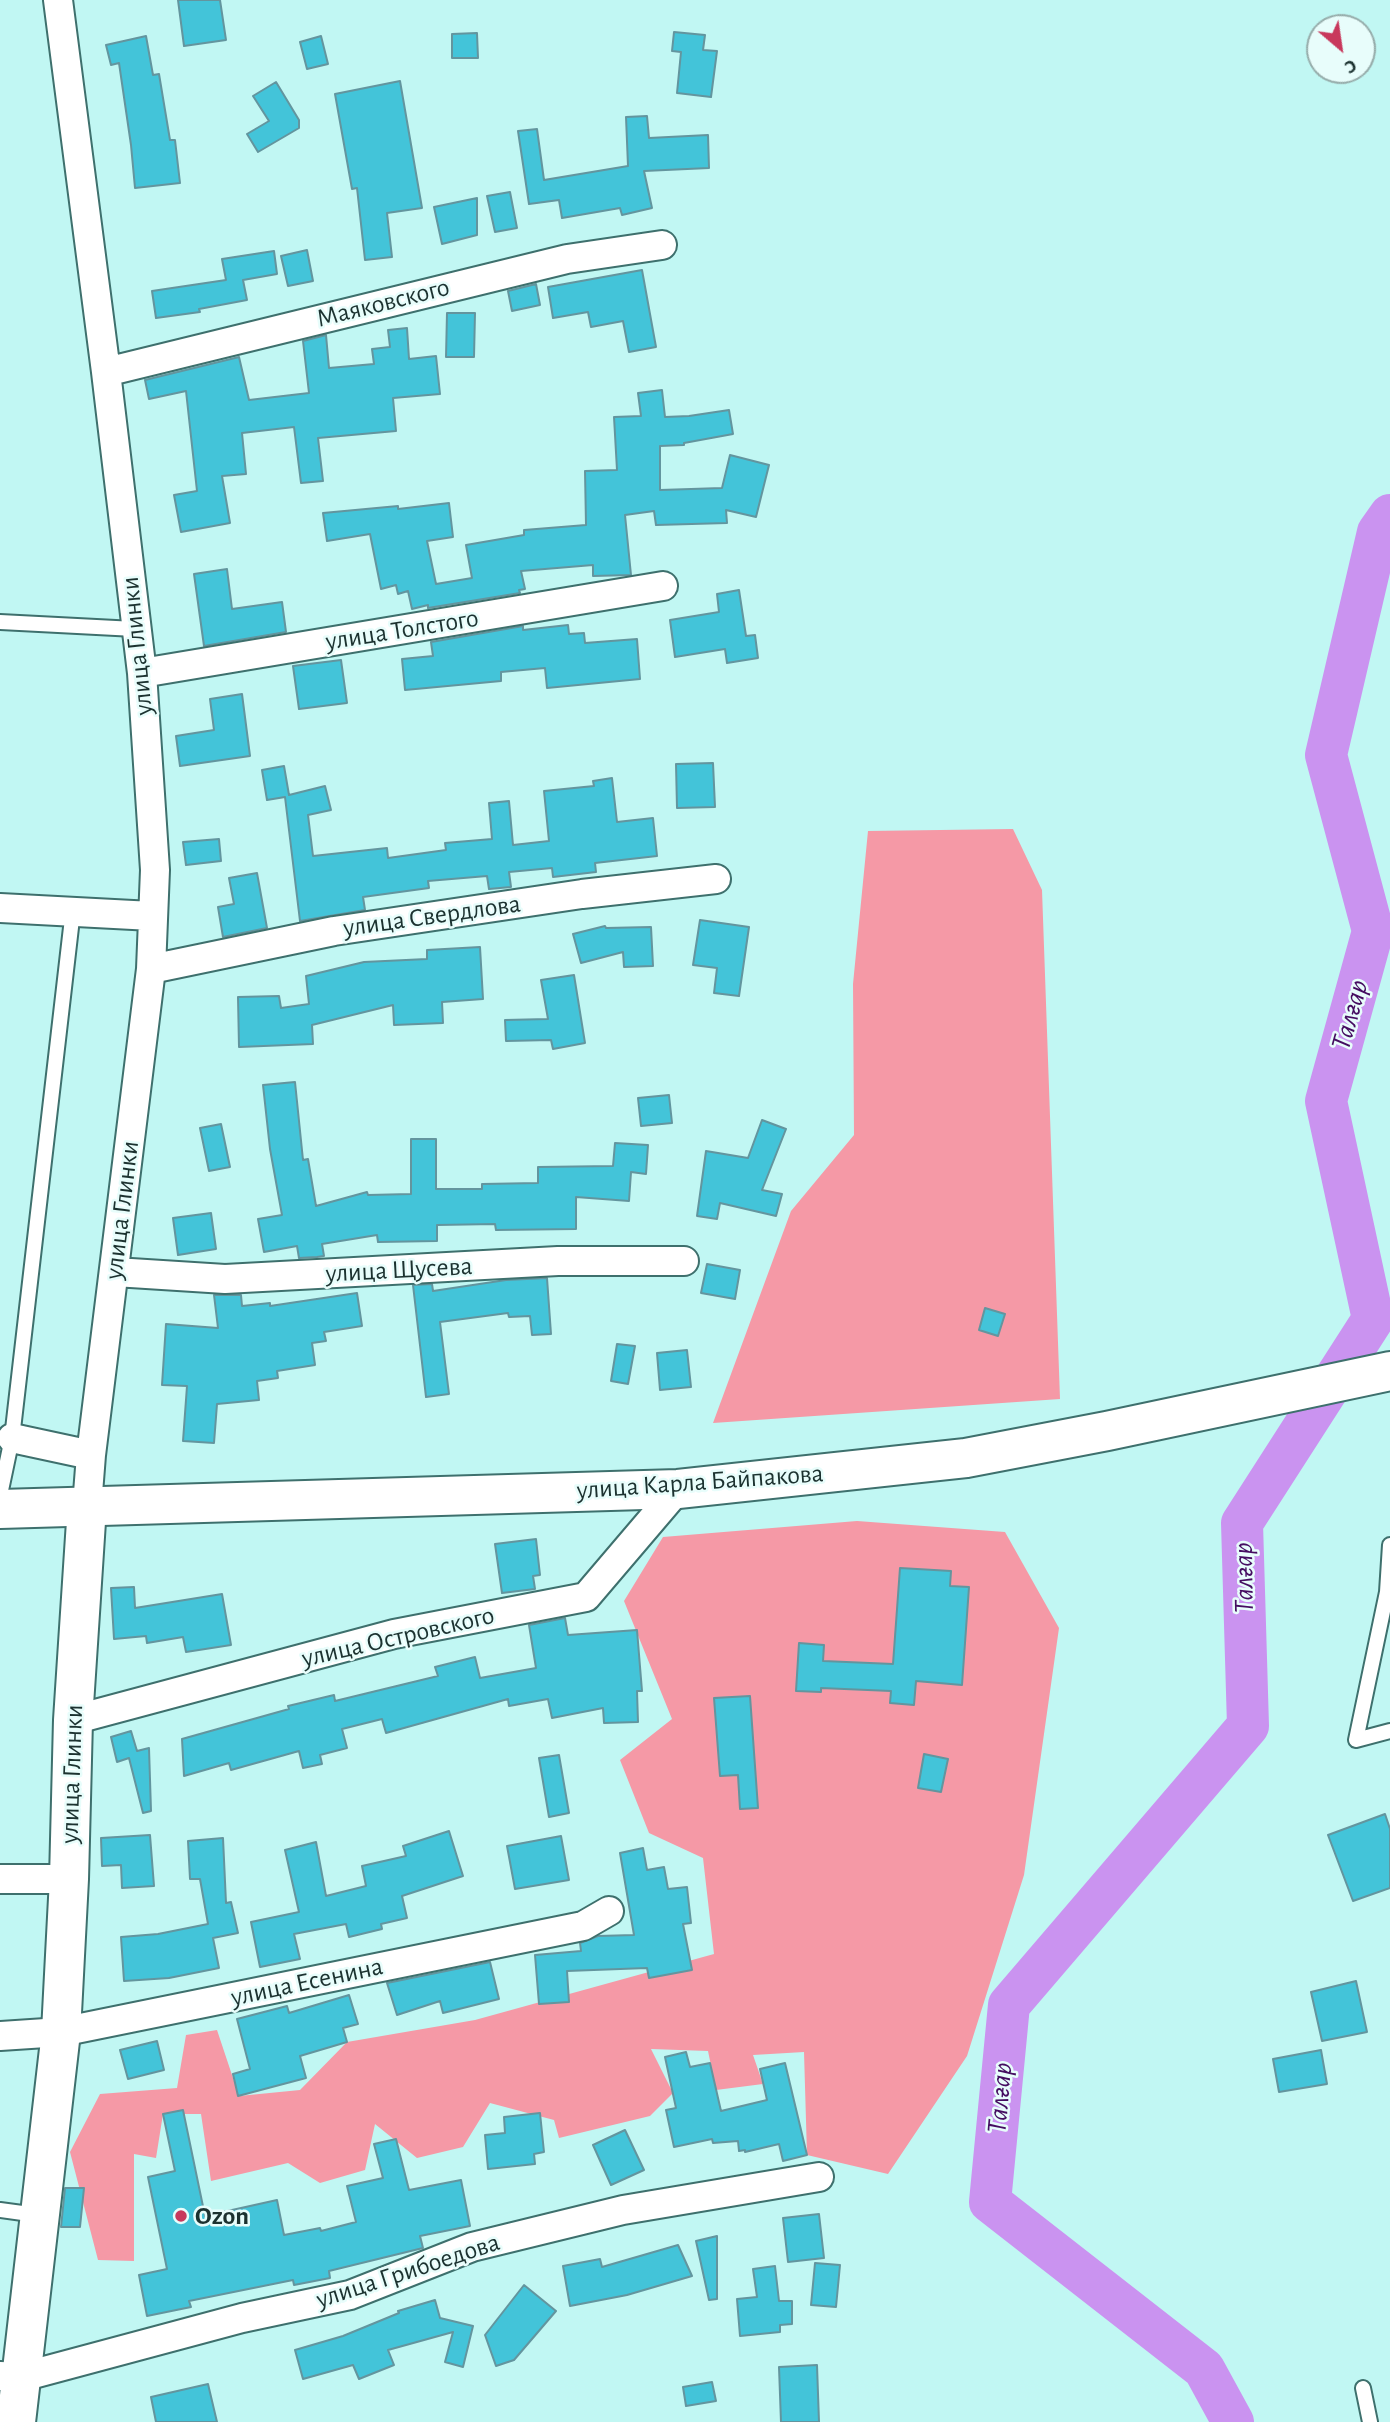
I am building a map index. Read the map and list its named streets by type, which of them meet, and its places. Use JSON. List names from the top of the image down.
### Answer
{
  "streets": {
    "main road": ["улица Глинки", "улица Карла Байпакова"],
    "street": [
      "Маяковского",
      "улица Толстого",
      "улица Свердлова",
      "улица Щусева",
      "улица Островского",
      "улица Есенина",
      "улица Грибоедова"
    ]
  },
  "crossings": [
    ["Маяковского", "улица Глинки"],
    ["улица Толстого", "улица Глинки"],
    ["улица Глинки", "улица Свердлова"],
    ["улица Глинки", "улица Щусева"],
    ["улица Глинки", "улица Карла Байпакова"],
    ["улица Глинки", "улица Островского"],
    ["улица Глинки", "улица Есенина"],
    ["улица Глинки", "улица Грибоедова"],
    ["улица Карла Байпакова", "улица Островского"]
  ],
  "water": ["Талғар"],
  "places": ["Ozon"],
  "north": "bottom right"
}
